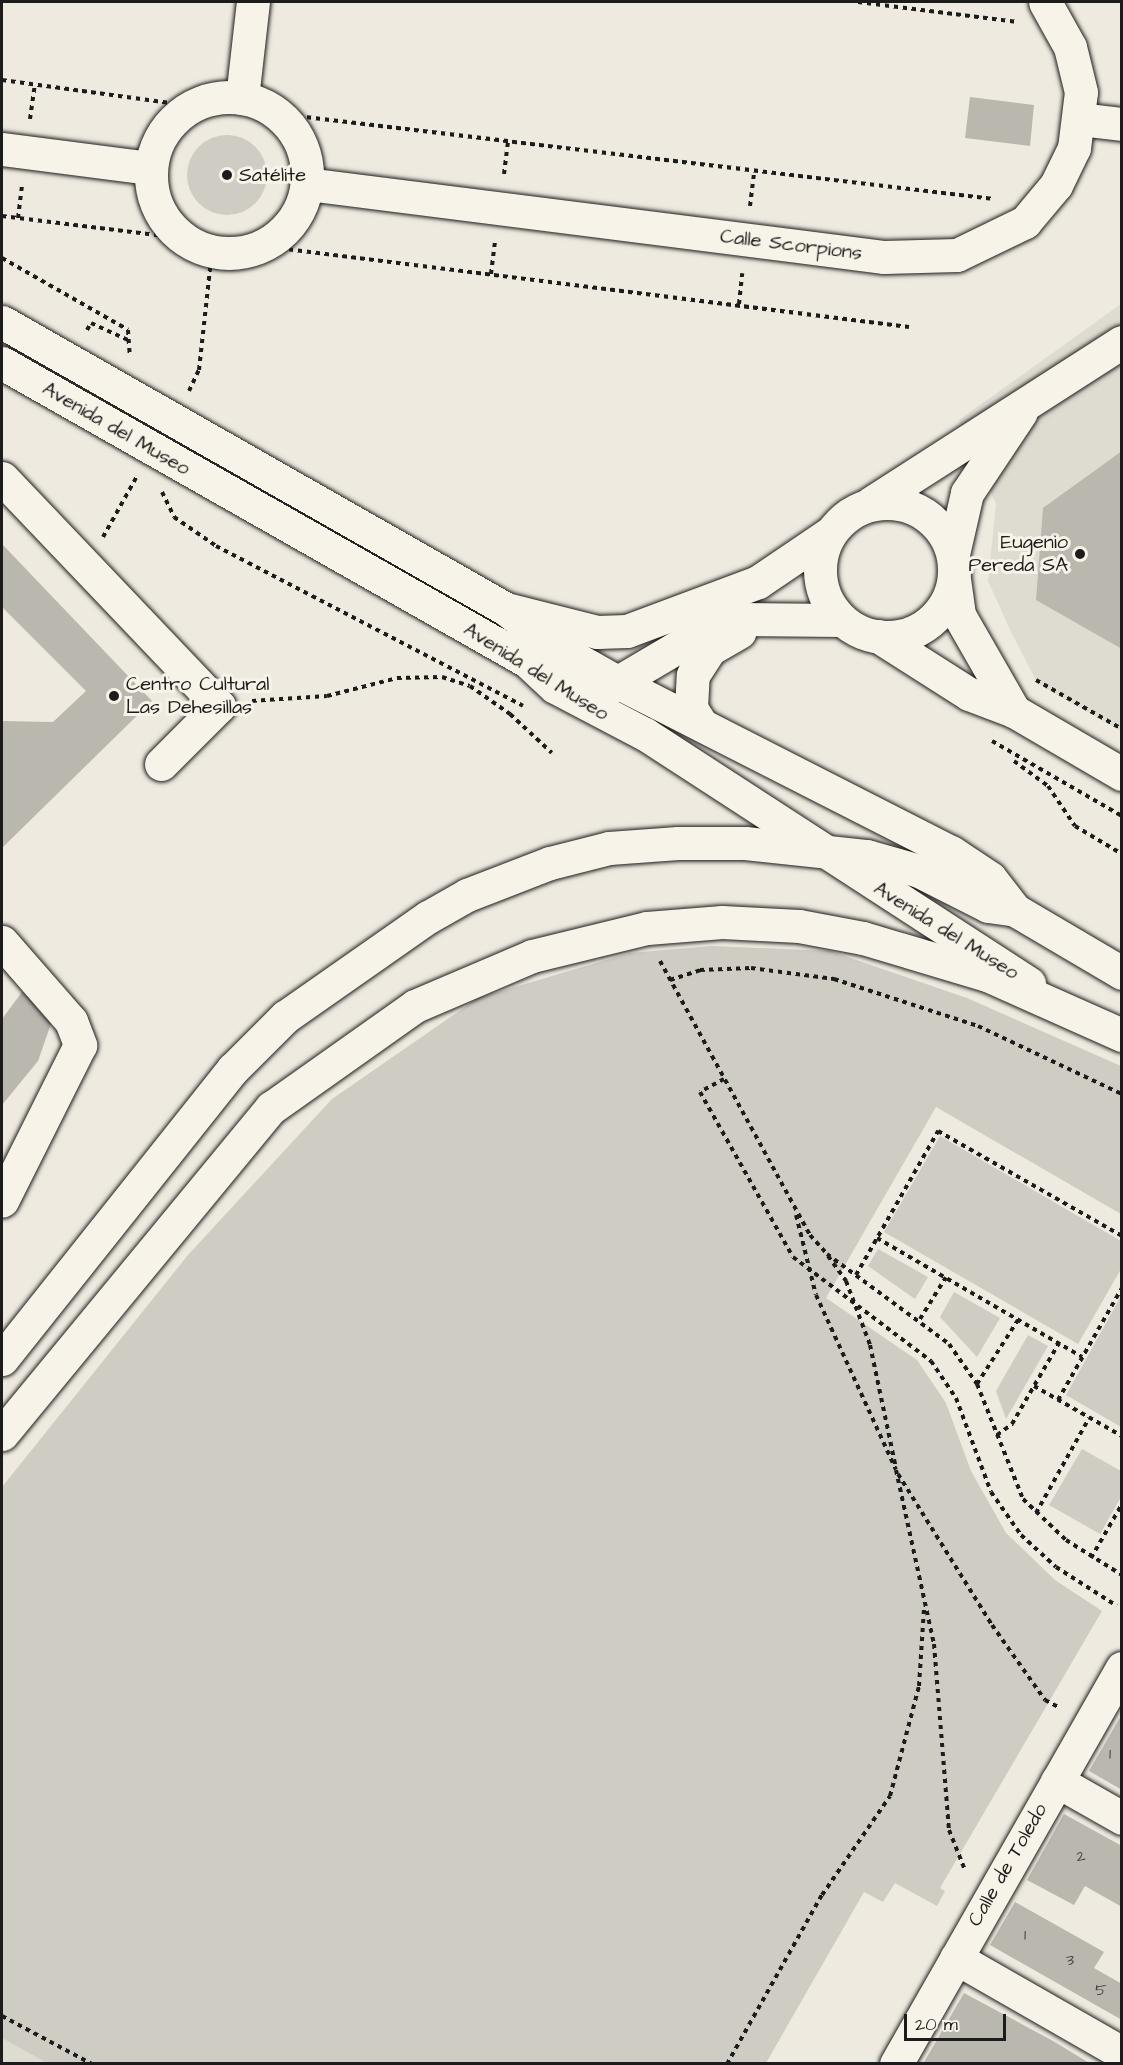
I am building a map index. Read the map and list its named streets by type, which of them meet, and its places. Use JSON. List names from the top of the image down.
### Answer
{
  "streets": {
    "main road": ["Calle Scorpions", "Avenida del Museo", "Calle de Toledo"]
  },
  "places": ["Satélite", "Eugenio Pereda SA", "Centro Cultural Las Dehesillas"],
  "house_numbers": [
    "1",
    "2",
    "1",
    "3",
    "5"
  ],
  "scale_bar": "20 m"
}
